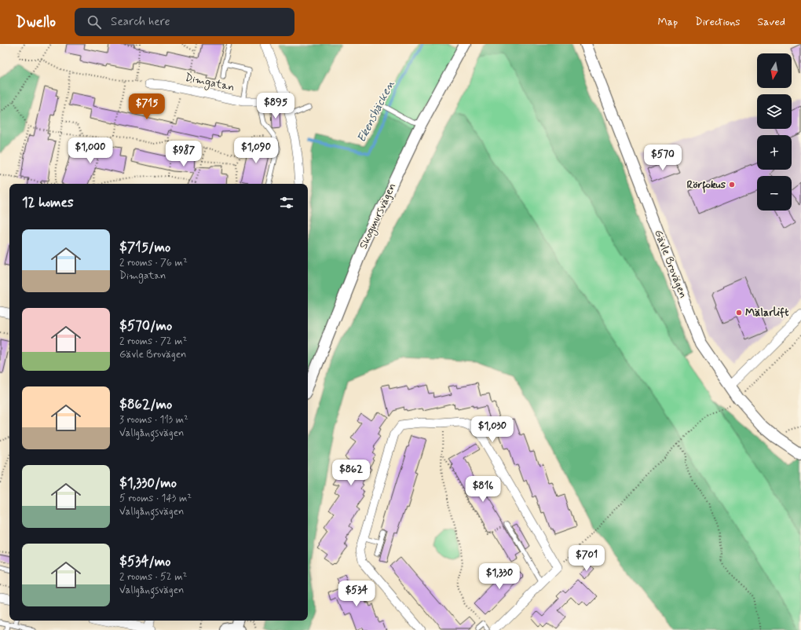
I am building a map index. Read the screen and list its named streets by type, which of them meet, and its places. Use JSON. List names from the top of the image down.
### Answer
{
  "streets": {
    "street": ["Dimgatan", "Skogmursvägen", "Gävle Brovägen"]
  },
  "water": ["Ekensbäcken"],
  "places": ["Rörfokus", "Mälarlift"],
  "north": "bottom",
  "page": {
    "header": "Dwello",
    "search": "Search here",
    "nav": ["Map", "Directions", "Saved"],
    "map_buttons": ["+", "−"],
    "price": [
      "$895",
      "$715",
      "$1,000",
      "$1,090",
      "$987",
      "$570",
      "$1,030",
      "$862",
      "$816",
      "$701",
      "$1,330",
      "$534"
    ],
    "heading": "12 homes",
    "list": [
      {
        "name": "$715/mo",
        "note": "2 rooms · 76 m² · Dimgatan"
      },
      {
        "name": "$570/mo",
        "note": "2 rooms · 72 m² · Gävle Brovägen"
      },
      {
        "name": "$862/mo",
        "note": "3 rooms · 113 m² · Vallgångsvägen"
      },
      {
        "name": "$1,330/mo",
        "note": "5 rooms · 143 m² · Vallgångsvägen"
      },
      {
        "name": "$534/mo",
        "note": "2 rooms · 52 m² · Vallgångsvägen"
      }
    ]
  }
}
